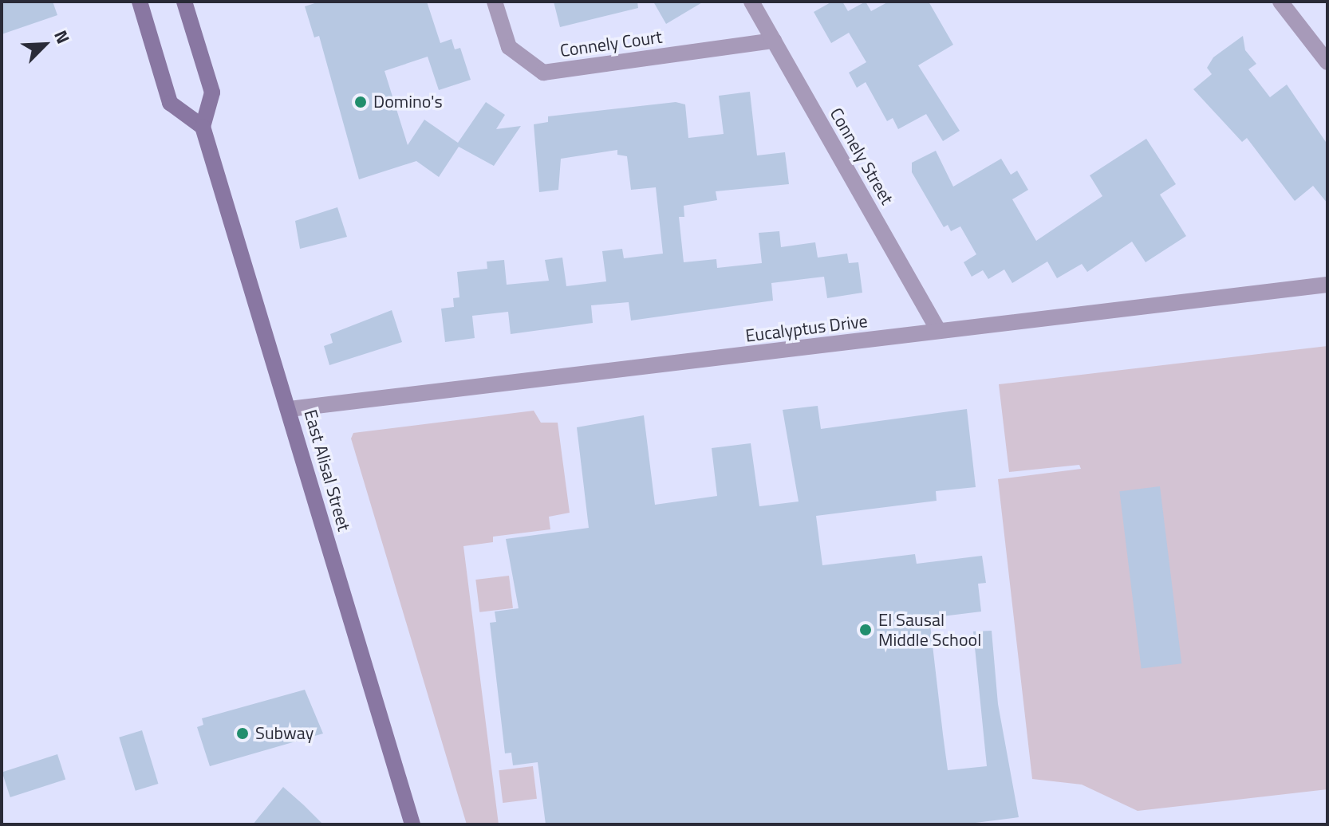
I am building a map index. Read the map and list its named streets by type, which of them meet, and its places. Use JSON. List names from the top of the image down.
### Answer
{
  "streets": {
    "main road": ["East Alisal Street"],
    "street": ["Connely Court", "Connely Street", "Eucalyptus Drive"]
  },
  "crossings": [
    ["Connely Court", "Connely Street"],
    ["Connely Street", "Eucalyptus Drive"],
    ["Eucalyptus Drive", "East Alisal Street"]
  ],
  "places": ["Domino's", "El Sausal Middle School", "Subway"],
  "north": "top right"
}
